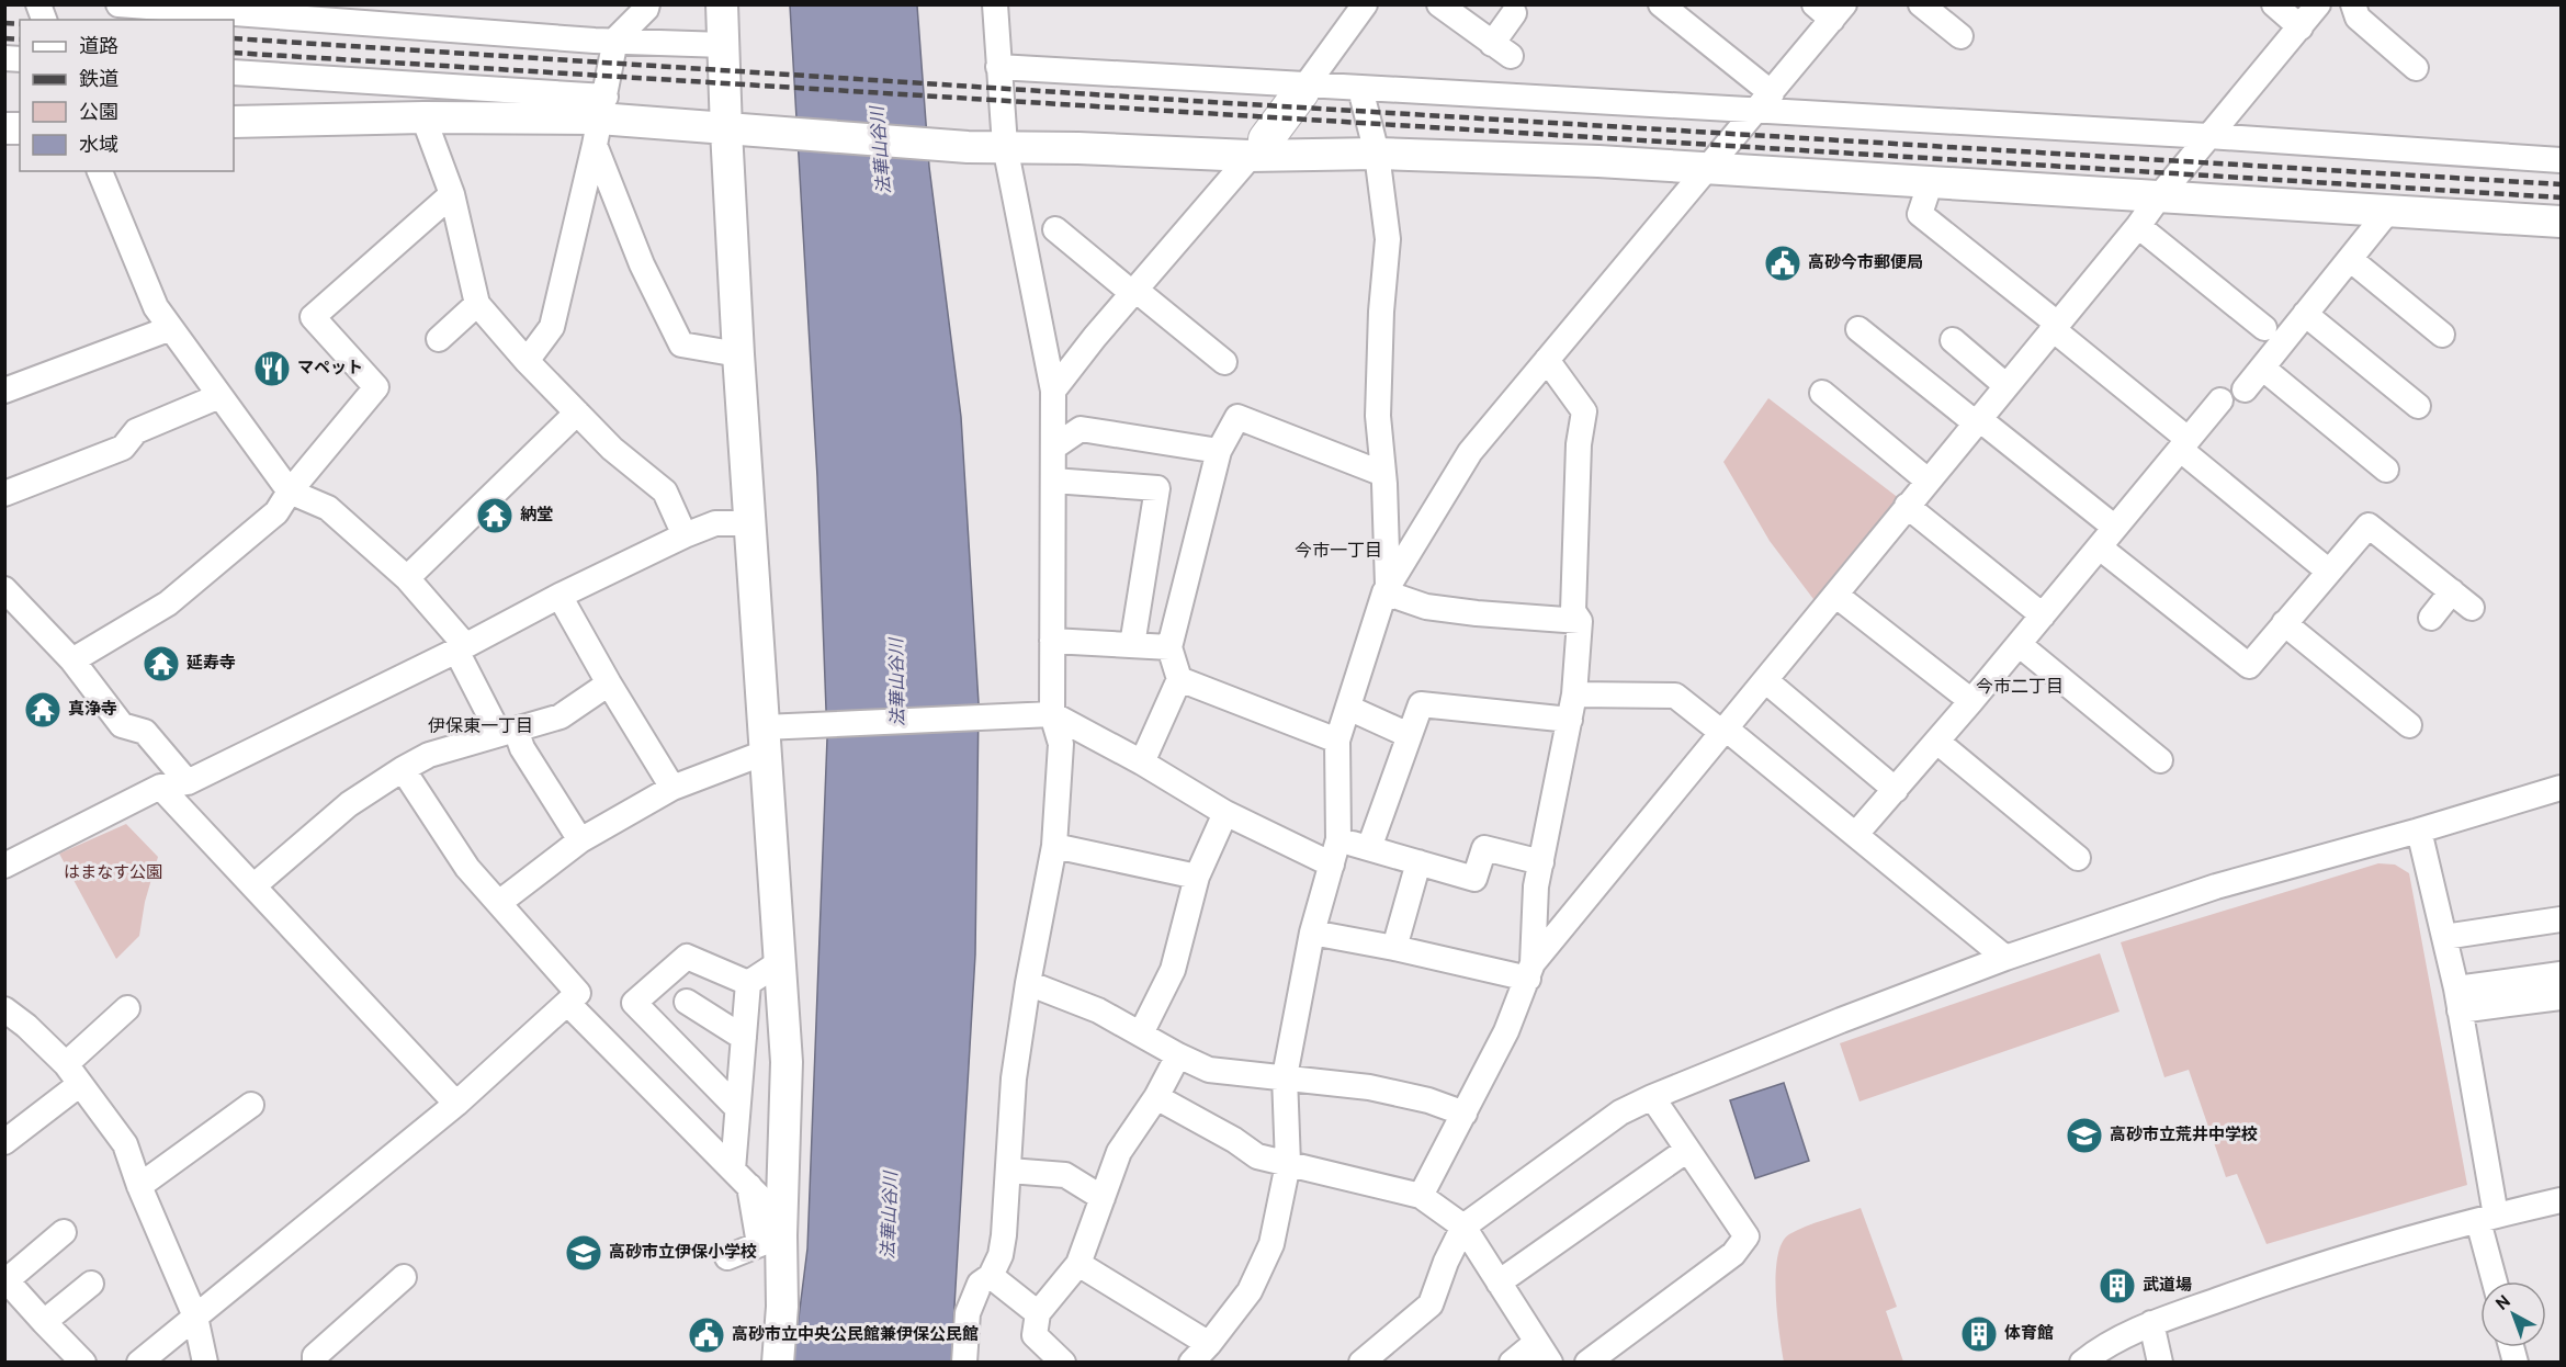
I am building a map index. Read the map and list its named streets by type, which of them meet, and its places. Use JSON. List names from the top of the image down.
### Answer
{
  "districts": ["今市一丁目", "今市二丁目", "伊保東一丁目"],
  "water": ["法華山谷川"],
  "parks": ["はまなす公園"],
  "places": {
    "public building": ["高砂今市郵便局", "高砂市立中央公民館兼伊保公民館"],
    "restaurant": ["マペット"],
    "temple": ["納堂", "延寿寺", "真浄寺"],
    "school or university": ["高砂市立荒井中学校", "高砂市立伊保小学校"],
    "building": ["武道場", "体育館"]
  },
  "legend": [
    "道路",
    "鉄道",
    "公園",
    "水域"
  ],
  "north": "top left"
}
